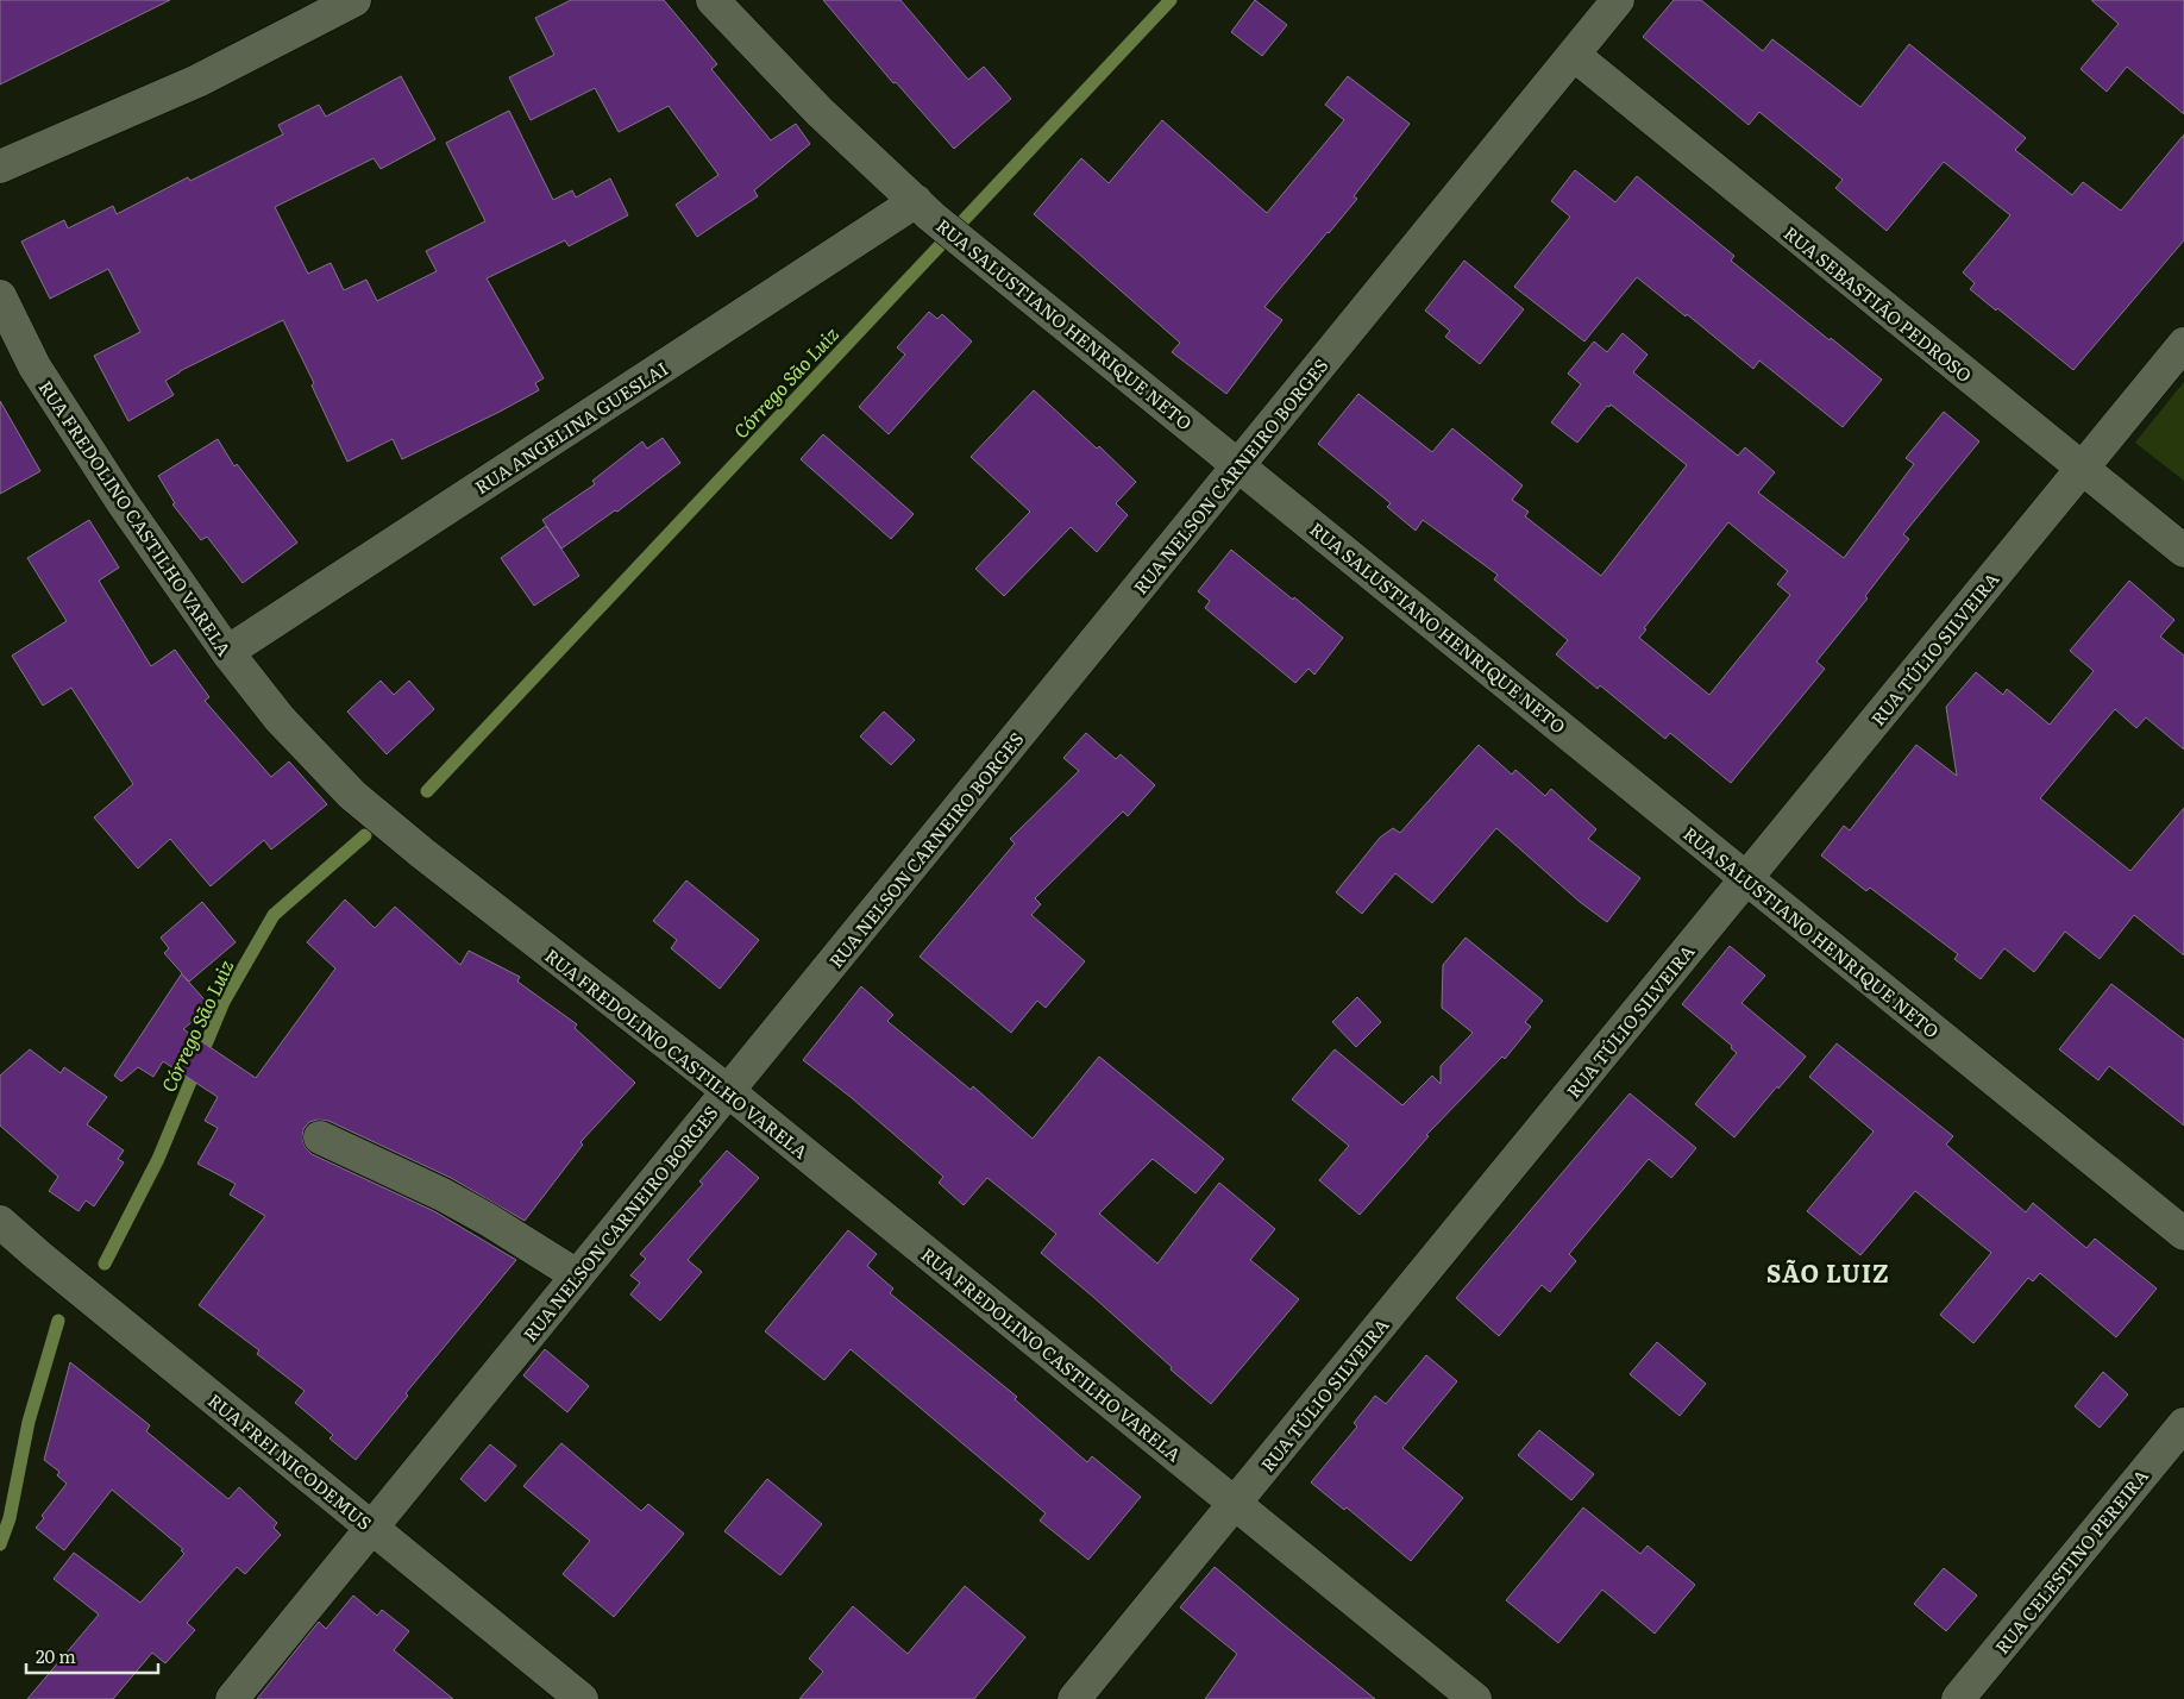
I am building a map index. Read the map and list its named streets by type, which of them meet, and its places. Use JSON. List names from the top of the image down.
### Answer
{
  "streets": {
    "street": [
      "RUA SEBASTIÃO PEDROSO",
      "RUA SALUSTIANO HENRIQUE NETO",
      "RUA ANGELINA GUESLAI",
      "RUA NELSON CARNEIRO BORGES",
      "RUA FREDOLINO CASTILHO VARELA",
      "RUA TÚLIO SILVEIRA",
      "RUA FREI NICODEMUS",
      "RUA CELESTINO PEREIRA"
    ]
  },
  "crossings": [
    ["RUA SEBASTIÃO PEDROSO", "RUA NELSON CARNEIRO BORGES"],
    ["RUA SEBASTIÃO PEDROSO", "RUA TÚLIO SILVEIRA"],
    ["RUA SALUSTIANO HENRIQUE NETO", "RUA ANGELINA GUESLAI"],
    ["RUA SALUSTIANO HENRIQUE NETO", "RUA NELSON CARNEIRO BORGES"],
    ["RUA SALUSTIANO HENRIQUE NETO", "RUA TÚLIO SILVEIRA"],
    ["RUA ANGELINA GUESLAI", "RUA FREDOLINO CASTILHO VARELA"],
    ["RUA NELSON CARNEIRO BORGES", "RUA FREDOLINO CASTILHO VARELA"],
    ["RUA NELSON CARNEIRO BORGES", "RUA FREI NICODEMUS"],
    ["RUA FREDOLINO CASTILHO VARELA", "RUA TÚLIO SILVEIRA"]
  ],
  "districts": ["SÃO LUIZ"],
  "water": ["Córrego São Luiz"],
  "scale_bar": "20 m"
}
